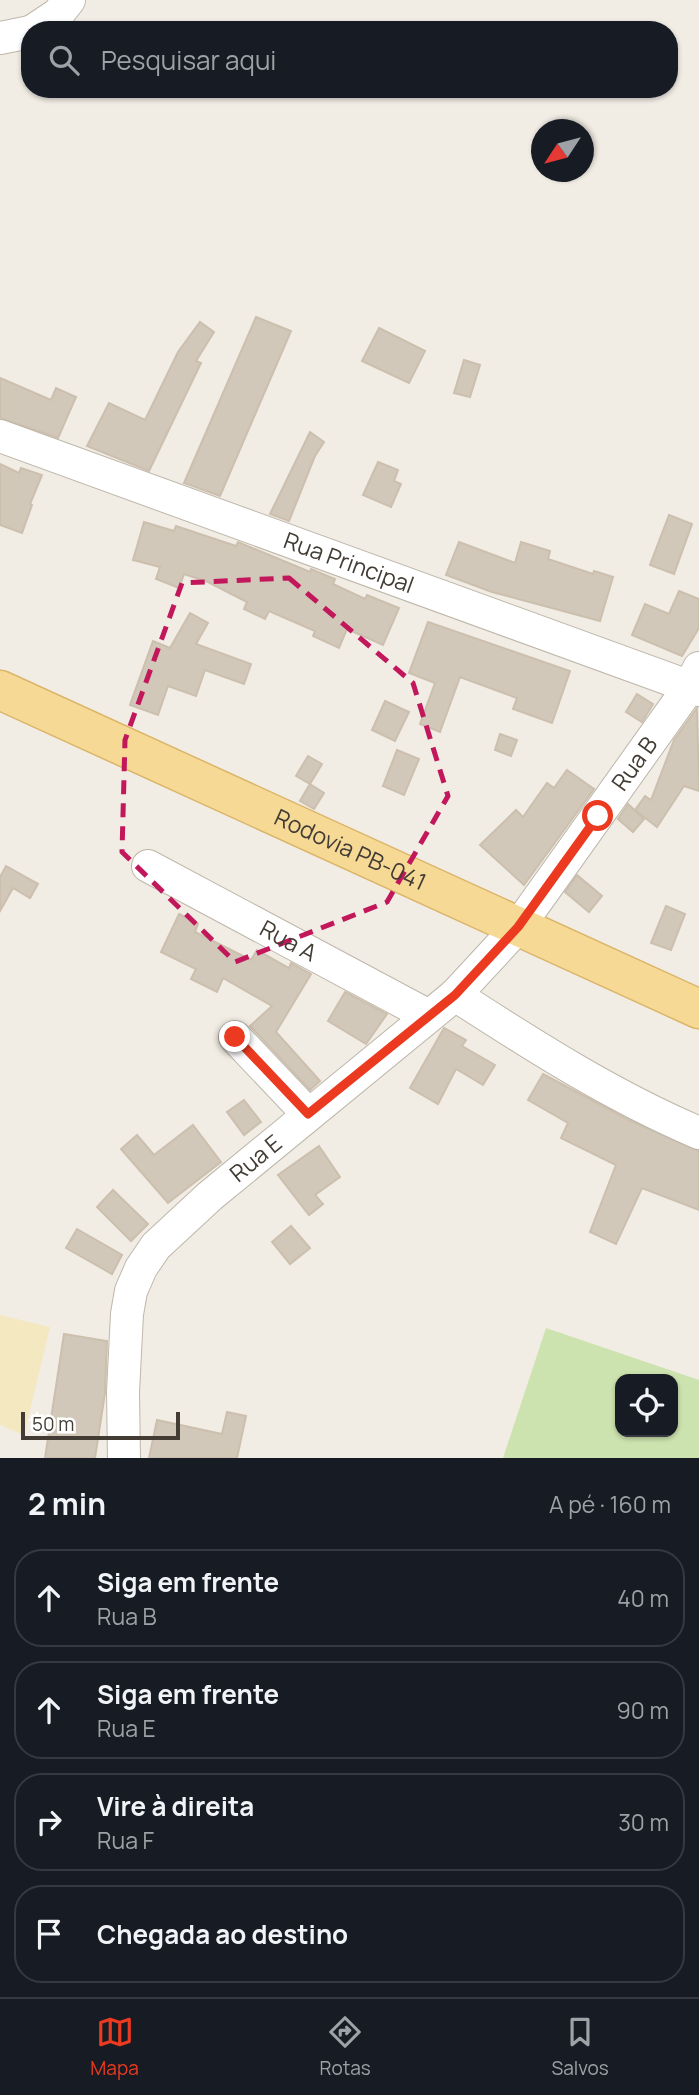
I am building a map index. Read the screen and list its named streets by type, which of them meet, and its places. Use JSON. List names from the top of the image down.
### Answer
{
  "streets": {
    "main road": ["Rodovia PB-041"],
    "street": [
      "Rua Principal",
      "Rua B",
      "Rua A",
      "Rua E"
    ]
  },
  "crossings": [
    ["Rua Principal", "Rua B"],
    ["Rua B", "Rodovia PB-041"],
    ["Rua B", "Rua E"],
    ["Rodovia PB-041", "Rua E"],
    ["Rua A", "Rua E"]
  ],
  "scale_bar": "50 m",
  "north": "bottom left",
  "page": {
    "search": "Pesquisar aqui",
    "scale": "50 m",
    "heading": ["2 min", "A pé · 160 m"],
    "list": [
      ["Siga em frente", "Rua B", "40 m"],
      ["Siga em frente", "Rua E", "90 m"],
      ["Vire à direita", "Rua F", "30 m"],
      "Chegada ao destino"
    ],
    "nav": ["Mapa", "Rotas", "Salvos"]
  }
}
